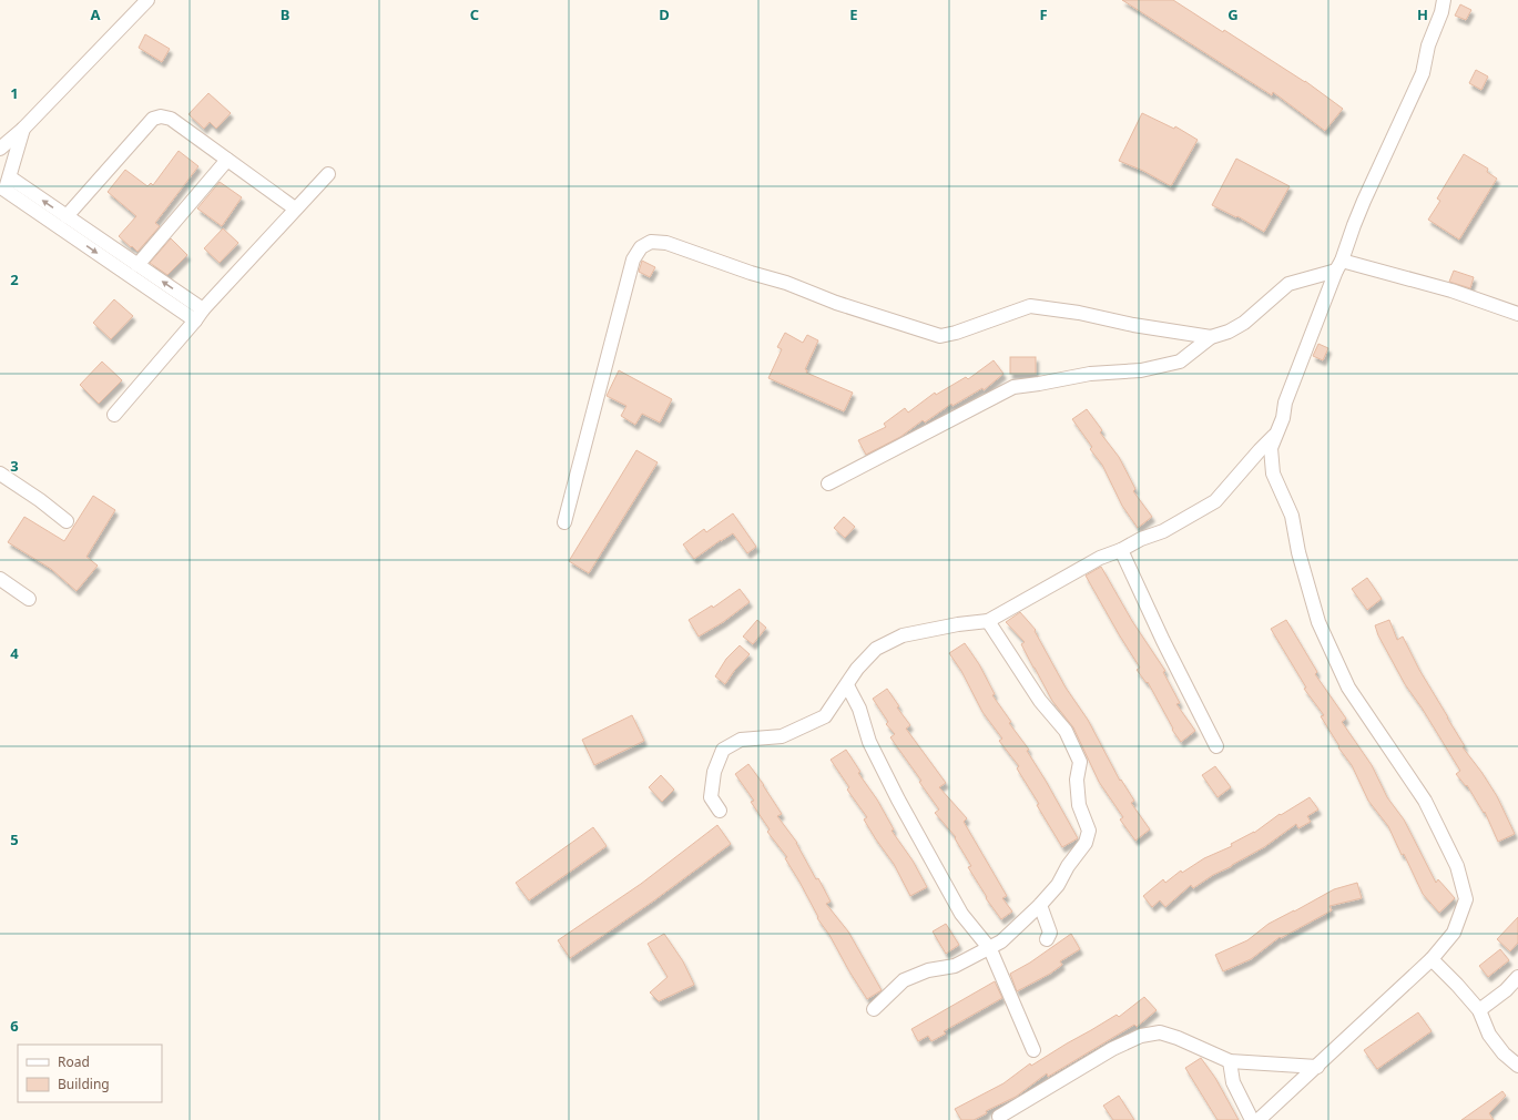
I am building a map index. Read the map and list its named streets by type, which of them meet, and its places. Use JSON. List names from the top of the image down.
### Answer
{
  "legend": ["Road", "Building"],
  "grid": {
    "columns": [
      "A",
      "B",
      "C",
      "D",
      "E",
      "F",
      "G",
      "H"
    ],
    "rows": [
      "1",
      "2",
      "3",
      "4",
      "5",
      "6"
    ]
  }
}
